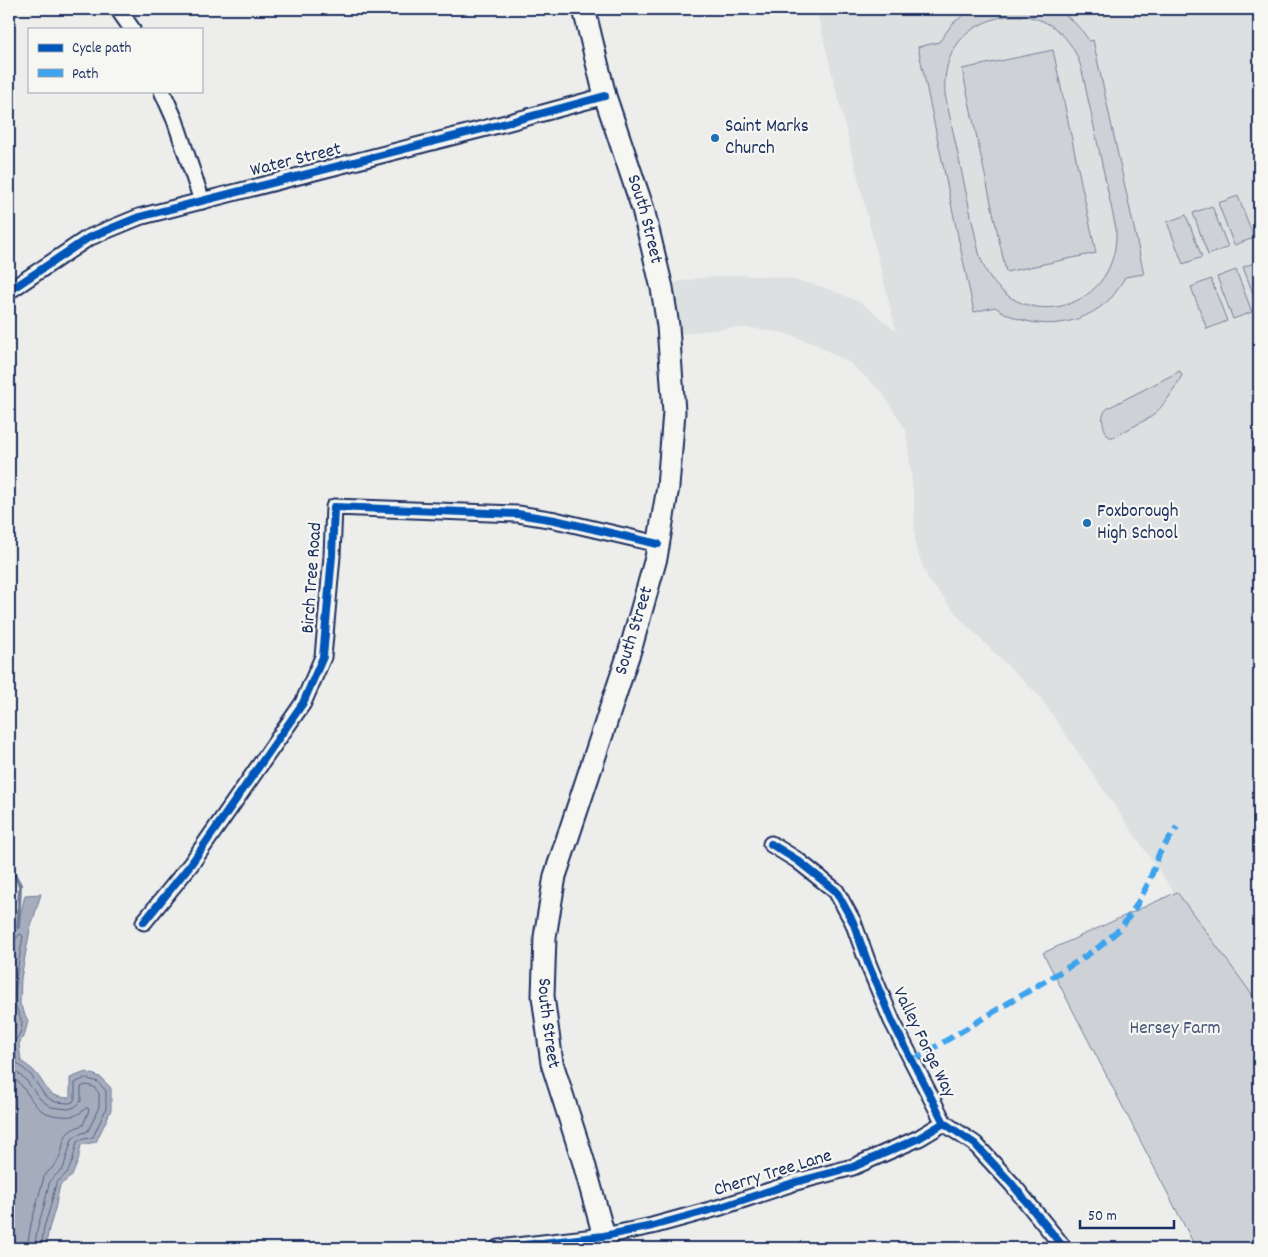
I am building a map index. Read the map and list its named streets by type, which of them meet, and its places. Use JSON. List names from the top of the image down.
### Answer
{
  "streets": {
    "main road": ["South Street"],
    "street": [
      "Water Street",
      "Birch Tree Road",
      "Valley Forge Way",
      "Cherry Tree Lane"
    ]
  },
  "crossings": [
    ["Water Street", "South Street"],
    ["South Street", "Birch Tree Road"],
    ["South Street", "Cherry Tree Lane"],
    ["Valley Forge Way", "Cherry Tree Lane"]
  ],
  "parks": ["Hersey Farm"],
  "places": ["Saint Marks Church", "Foxborough High School"],
  "legend": ["Cycle path", "Path"],
  "scale_bar": "50 m"
}
